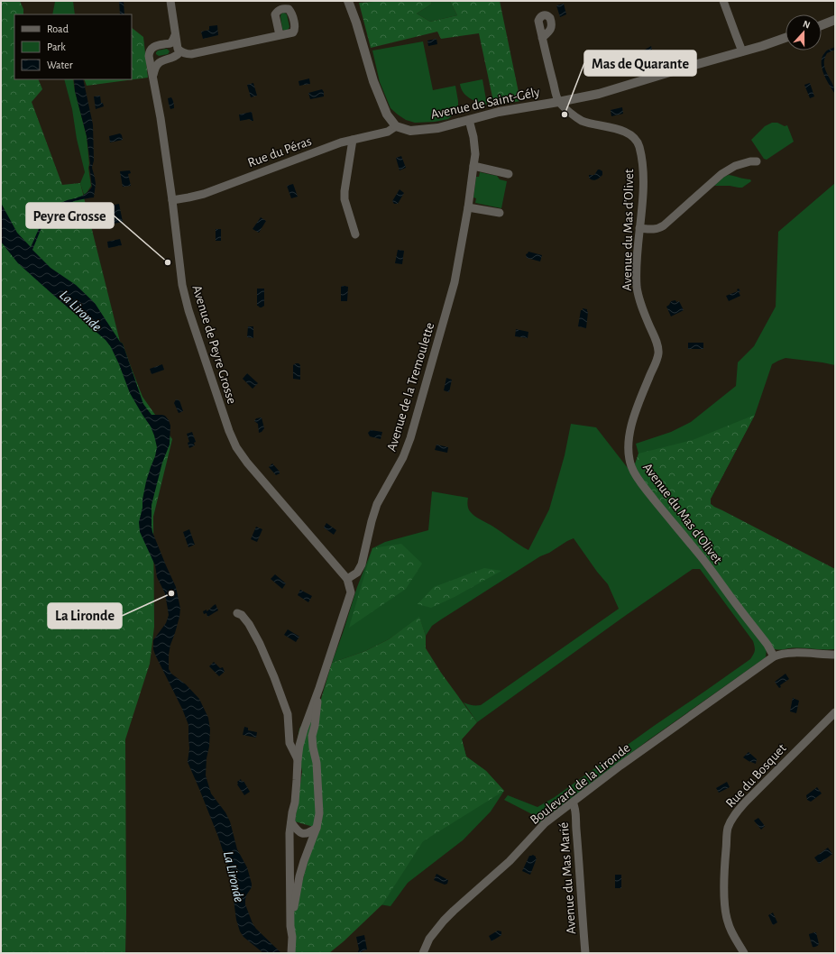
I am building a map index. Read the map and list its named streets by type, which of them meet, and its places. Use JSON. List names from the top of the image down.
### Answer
{
  "streets": {
    "street": [
      "Avenue de Saint-Gély",
      "Rue du Péras",
      "Avenue du Mas d'Olivet",
      "Avenue de Peyre Grosse",
      "Avenue de la Tremoulette",
      "Rue du Bosquet",
      "Boulevard de la Lironde",
      "Avenue du Mas Marié"
    ]
  },
  "crossings": [
    ["Avenue de Saint-Gély", "Rue du Péras"],
    ["Avenue de Saint-Gély", "Avenue du Mas d'Olivet"],
    ["Avenue de Saint-Gély", "Avenue de la Tremoulette"],
    ["Rue du Péras", "Avenue de Peyre Grosse"],
    ["Avenue du Mas d'Olivet", "Boulevard de la Lironde"],
    ["Avenue de Peyre Grosse", "Avenue de la Tremoulette"],
    ["Boulevard de la Lironde", "Avenue du Mas Marié"]
  ],
  "water": ["La Lironde"],
  "places": ["Mas de Quarante", "Peyre Grosse", "La Lironde"],
  "legend": ["Road", "Park", "Water"],
  "north": "top"
}
